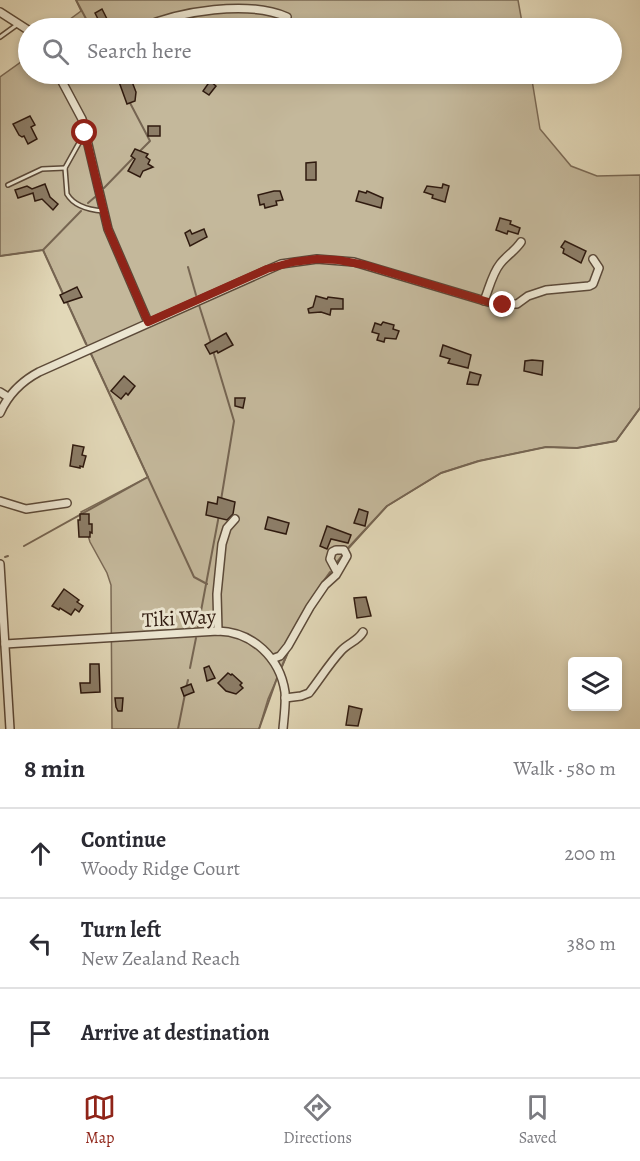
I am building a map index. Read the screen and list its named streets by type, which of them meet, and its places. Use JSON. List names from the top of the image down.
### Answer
{
  "streets": {
    "street": ["Tiki Way"]
  },
  "page": {
    "search": "Search here",
    "heading": ["8 min", "Walk · 580 m"],
    "list": [
      ["Continue", "Woody Ridge Court", "200 m"],
      ["Turn left", "New Zealand Reach", "380 m"],
      "Arrive at destination"
    ],
    "nav": ["Map", "Directions", "Saved"]
  }
}
